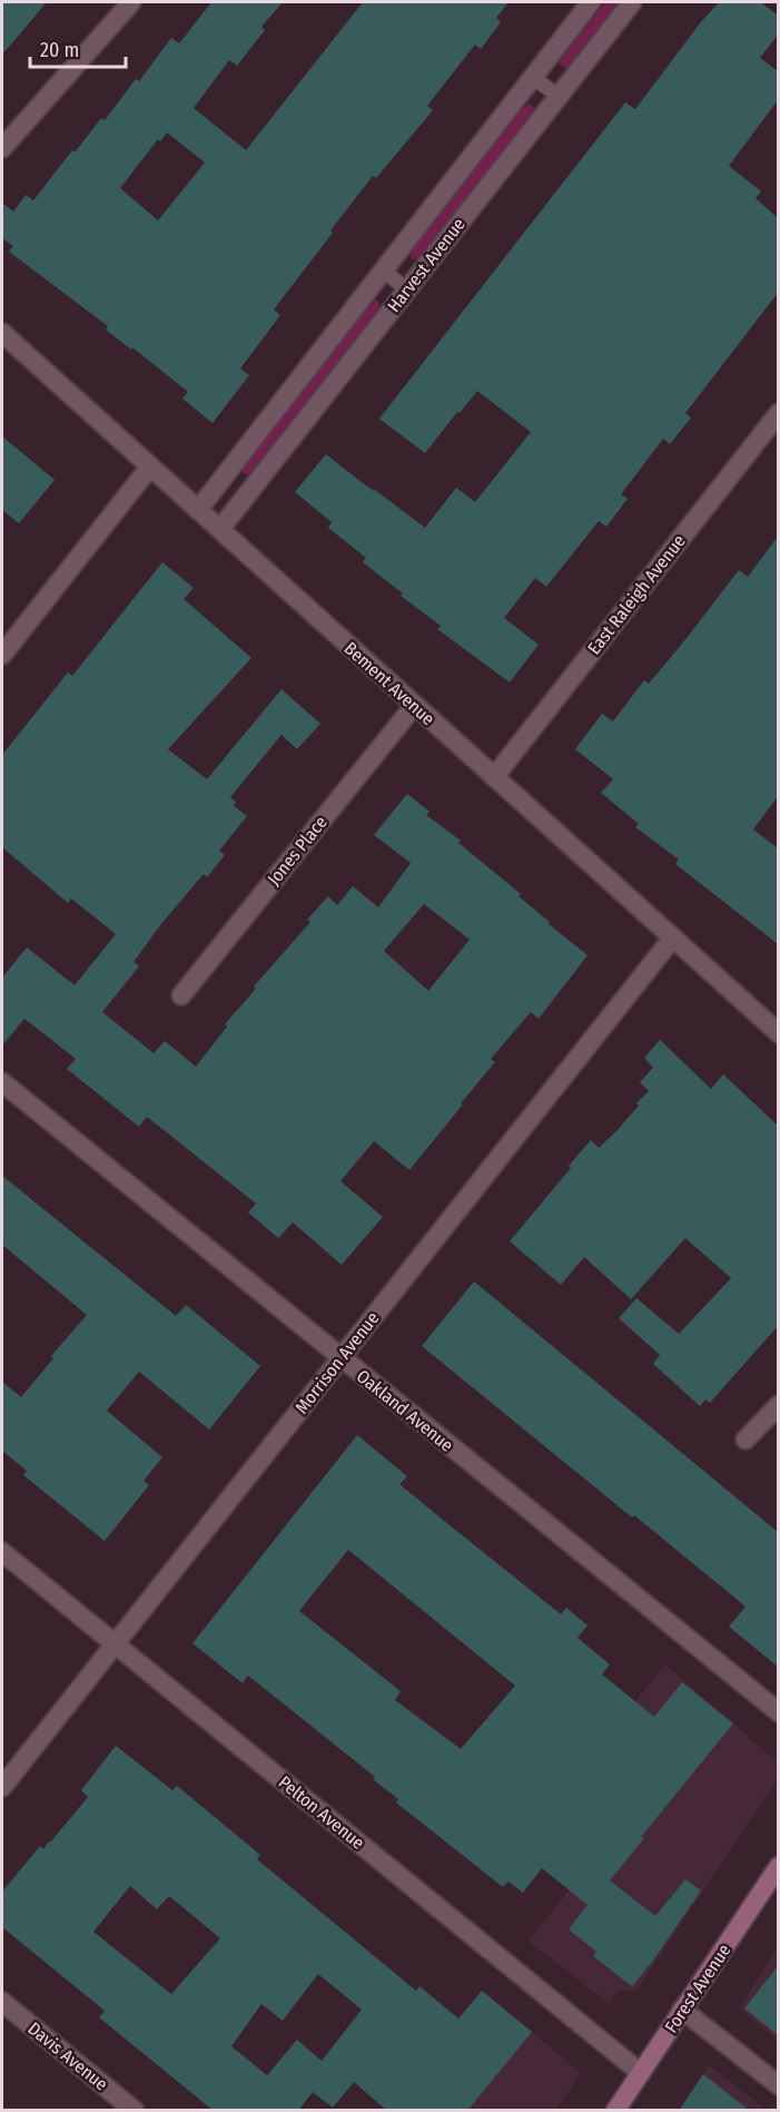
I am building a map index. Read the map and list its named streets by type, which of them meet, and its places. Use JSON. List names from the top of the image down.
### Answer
{
  "streets": {
    "main road": ["Forest Avenue"],
    "street": [
      "Harvest Avenue",
      "East Raleigh Avenue",
      "Bement Avenue",
      "Jones Place",
      "Morrison Avenue",
      "Oakland Avenue",
      "Pelton Avenue",
      "Davis Avenue"
    ]
  },
  "crossings": [
    ["Harvest Avenue", "Bement Avenue"],
    ["East Raleigh Avenue", "Bement Avenue"],
    ["Bement Avenue", "Jones Place"],
    ["Bement Avenue", "Morrison Avenue"],
    ["Morrison Avenue", "Oakland Avenue"],
    ["Morrison Avenue", "Pelton Avenue"],
    ["Pelton Avenue", "Forest Avenue"]
  ],
  "scale_bar": "20 m"
}
